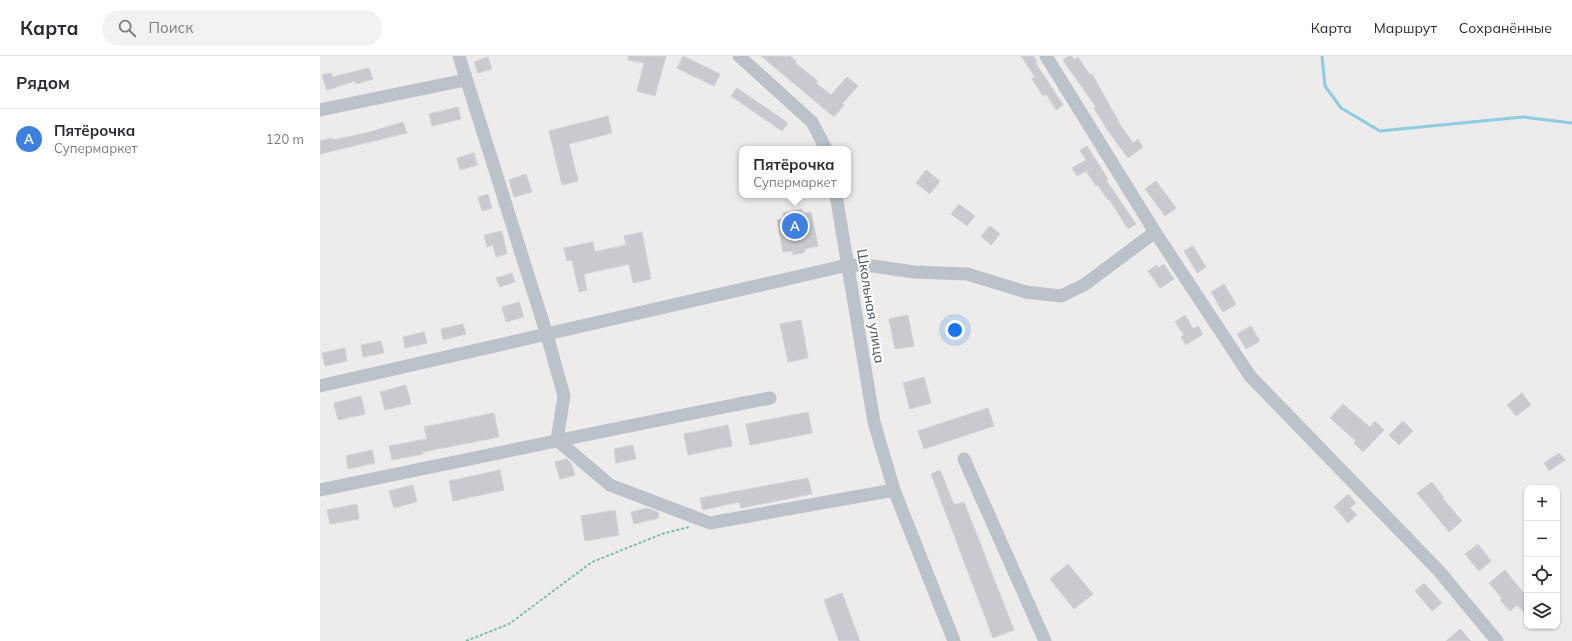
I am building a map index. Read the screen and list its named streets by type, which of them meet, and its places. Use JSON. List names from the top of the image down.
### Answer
{
  "streets": {
    "street": ["Школьная улица"]
  },
  "page": {
    "header": "Карта",
    "search": "Поиск",
    "nav": ["Карта", "Маршрут", "Сохранённые"],
    "heading": "Рядом",
    "list": [
      {
        "mark": "A",
        "name": "Пятёрочка",
        "note": "Супермаркет",
        "value": "120 m"
      }
    ],
    "popup": ["Пятёрочка", "Супермаркет"],
    "pins": "A",
    "map_buttons": ["+", "−"]
  }
}
